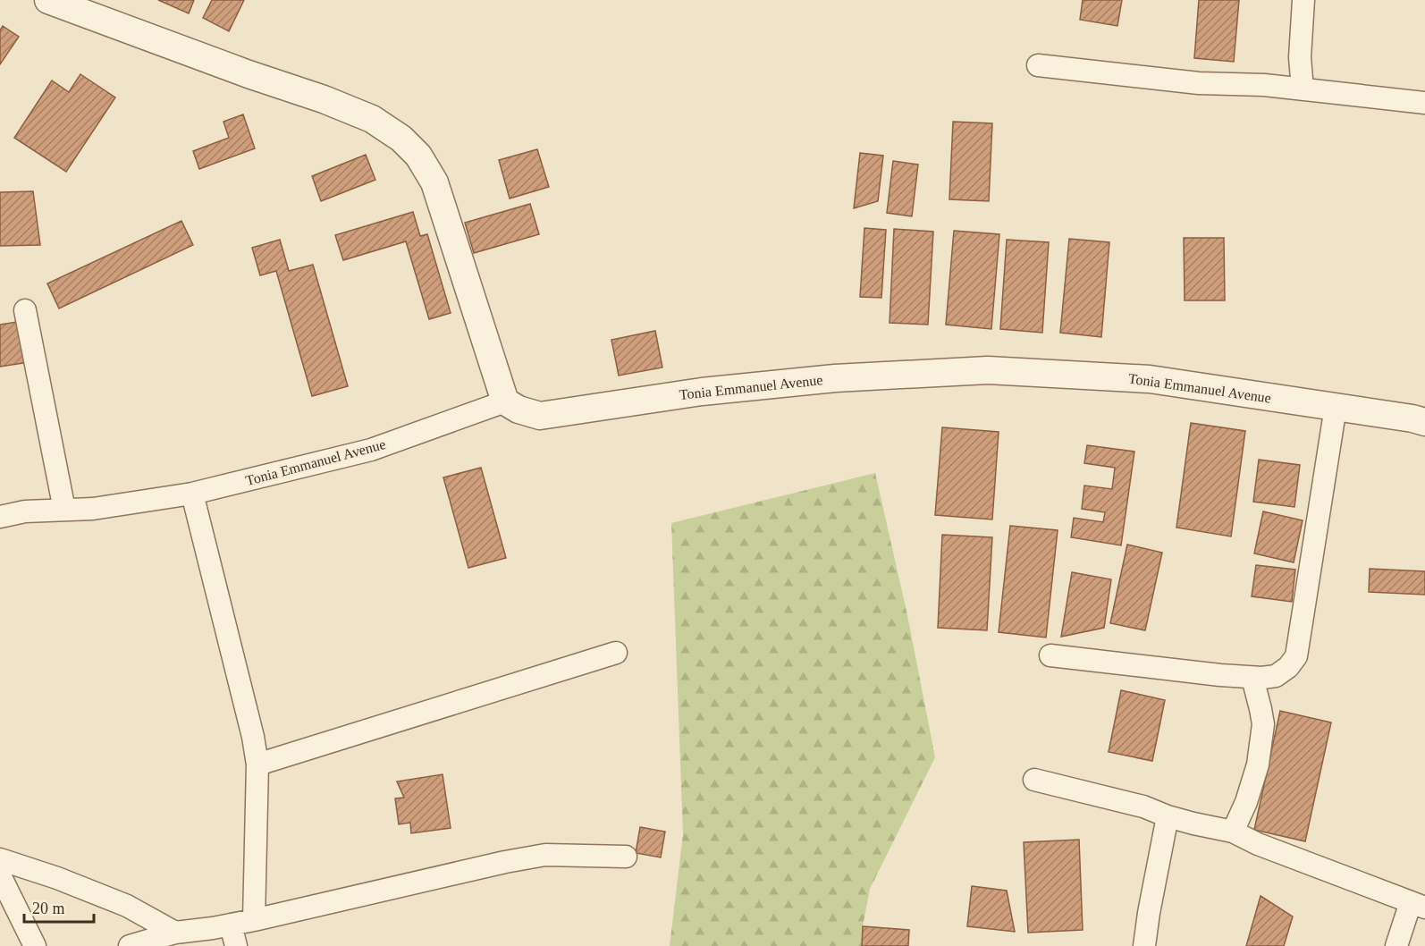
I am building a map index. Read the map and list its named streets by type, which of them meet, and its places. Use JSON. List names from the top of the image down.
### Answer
{
  "streets": {
    "street": ["Tonia Emmanuel Avenue"]
  },
  "scale_bar": "20 m"
}
